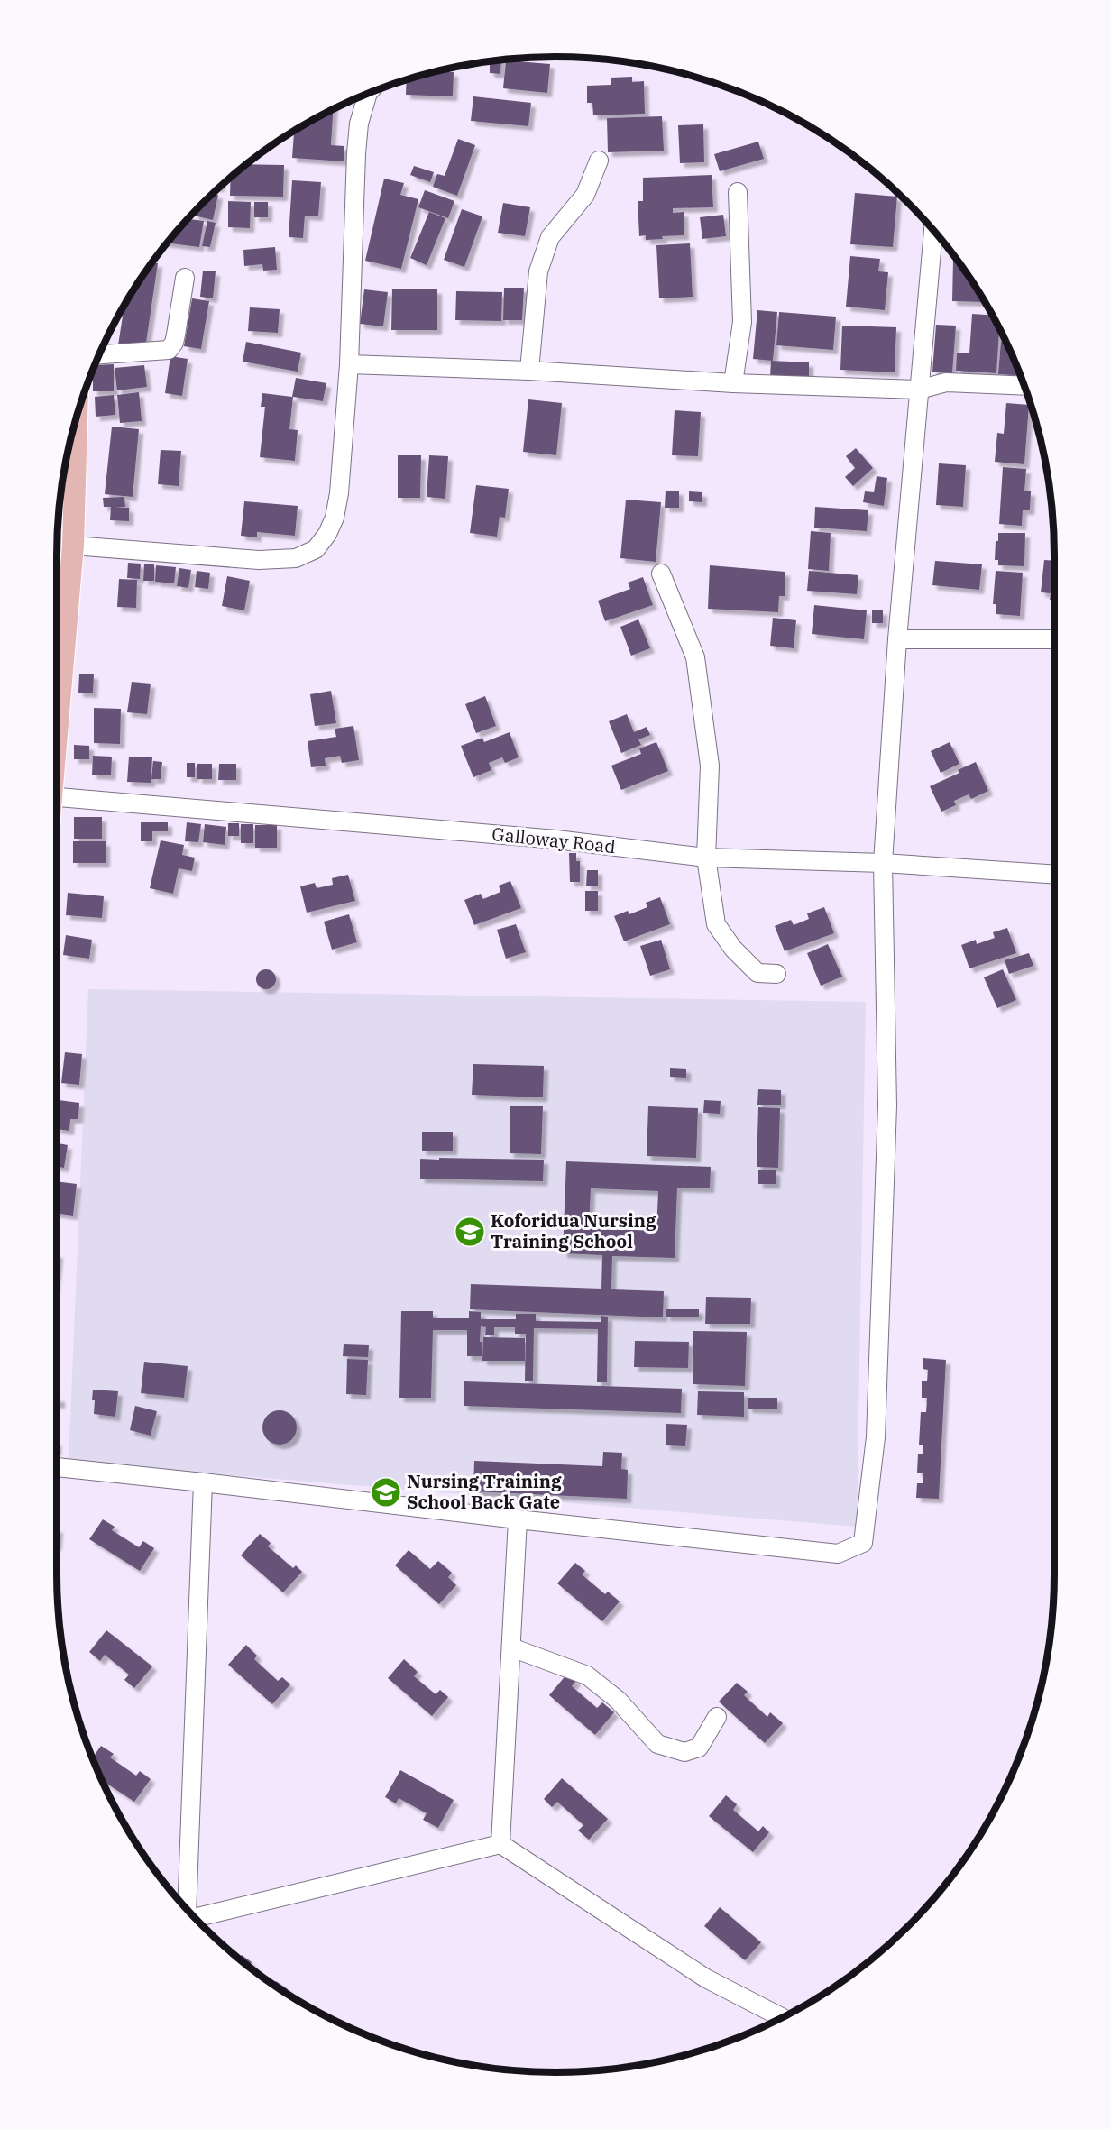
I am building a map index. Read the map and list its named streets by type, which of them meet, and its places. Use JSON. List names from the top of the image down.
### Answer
{
  "streets": {
    "street": ["Galloway Road"]
  },
  "places": {
    "school or university": ["Koforidua Nursing Training School", "Nursing Training School Back Gate"]
  }
}
